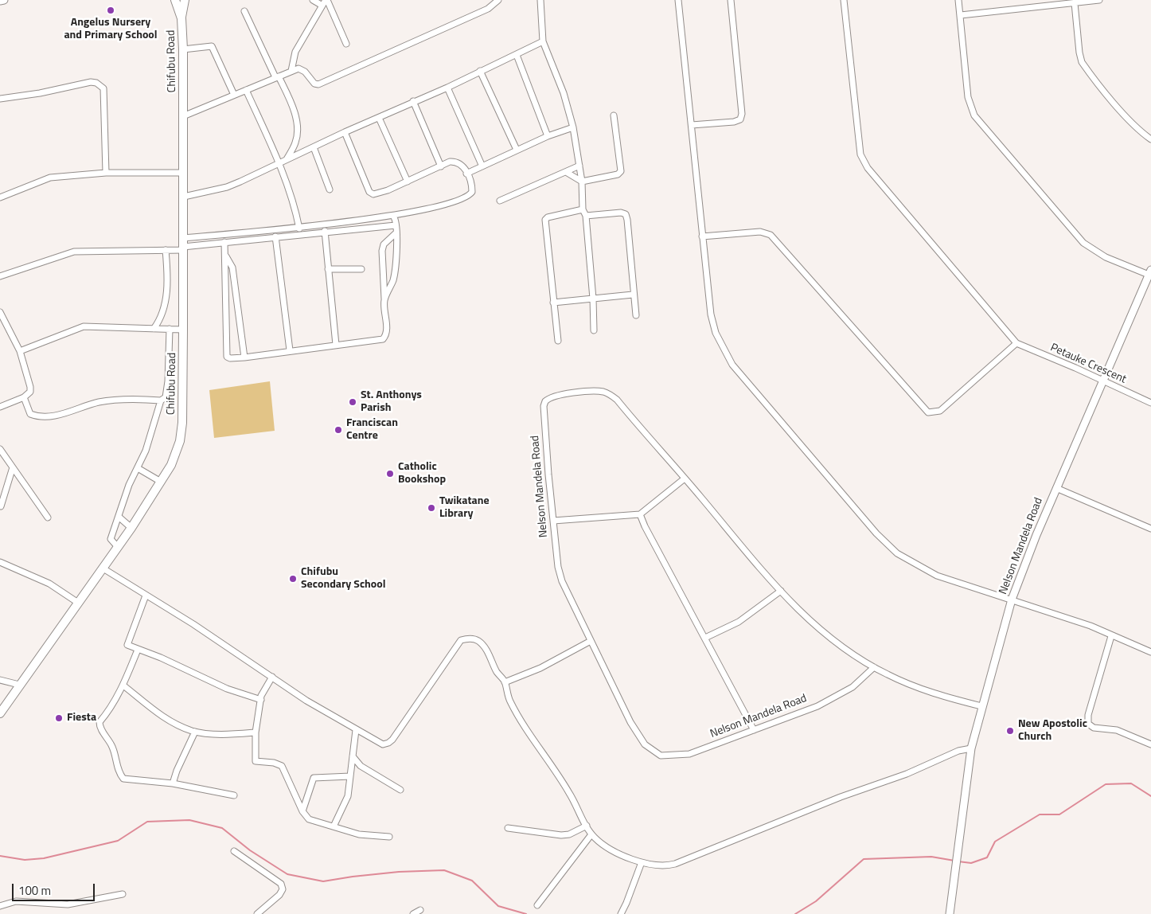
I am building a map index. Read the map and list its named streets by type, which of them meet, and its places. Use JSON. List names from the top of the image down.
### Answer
{
  "streets": {
    "main road": ["Chifubu Road"],
    "street": ["Petauke Crescent", "Nelson Mandela Road"]
  },
  "crossings": [
    ["Petauke Crescent", "Nelson Mandela Road"]
  ],
  "places": [
    "Angelus Nursery and Primary School",
    "St. Anthonys Parish",
    "Franciscan Centre",
    "Catholic Bookshop",
    "Twikatane Library",
    "Chifubu Secondary School",
    "Fiesta",
    "New Apostolic Church"
  ],
  "scale_bar": "100 m"
}
